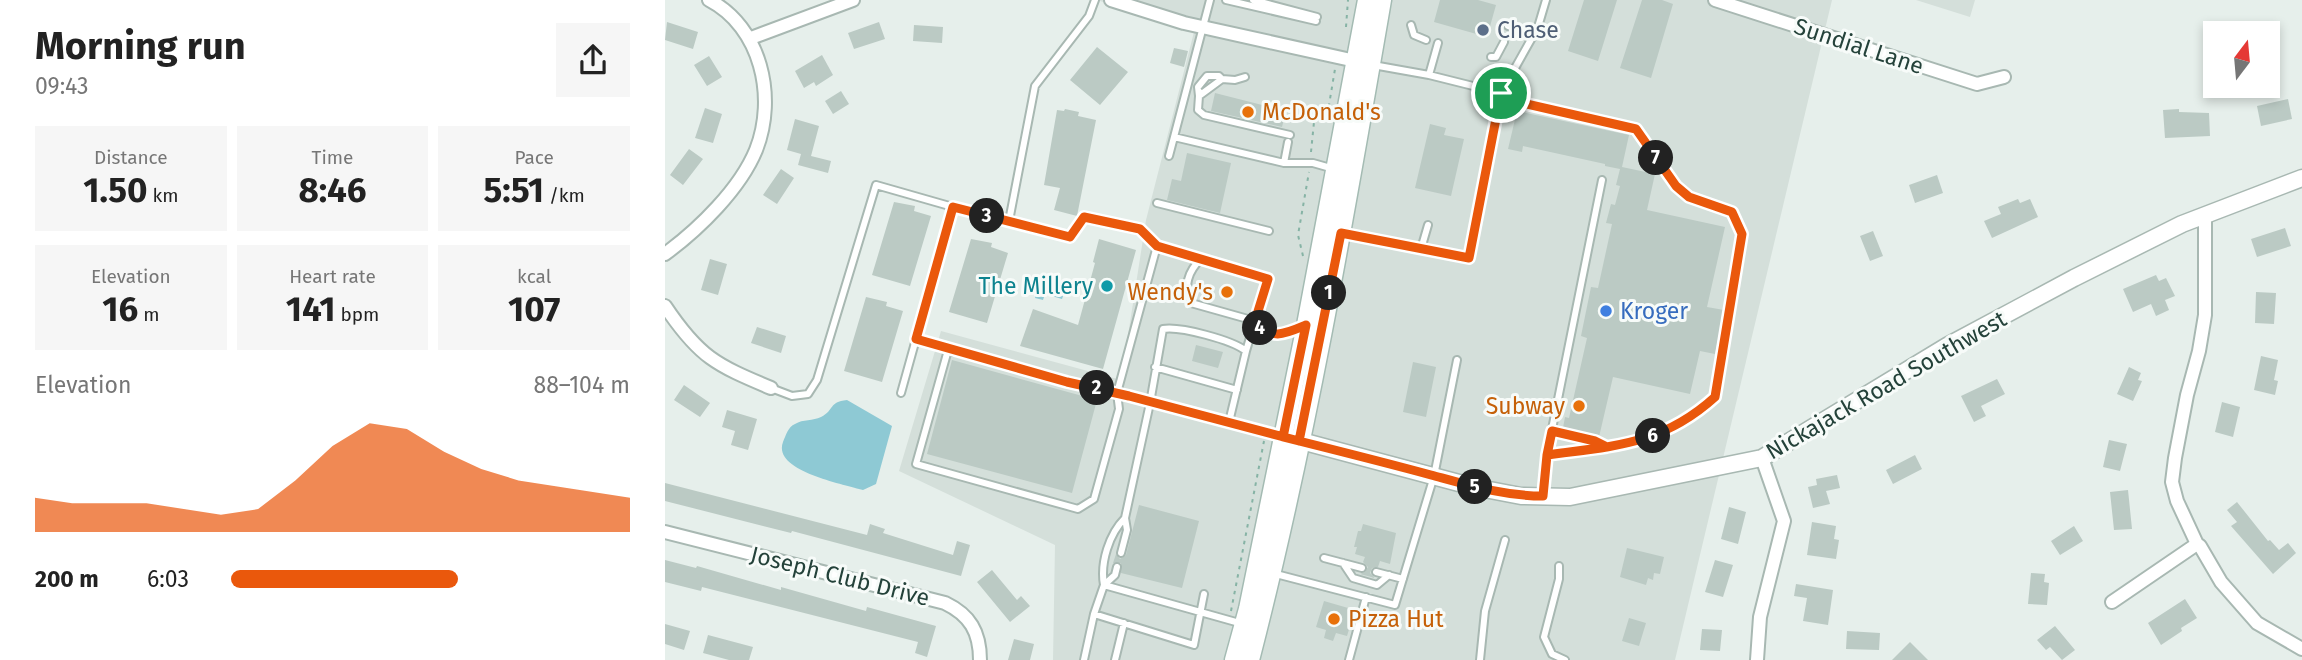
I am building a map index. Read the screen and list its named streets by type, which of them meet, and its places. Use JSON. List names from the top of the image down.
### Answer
{
  "streets": {
    "street": ["Sundial Lane", "Nickajack Road Southwest", "Joseph Club Drive"]
  },
  "places": [
    "Chase",
    "McDonald's",
    "The Millery",
    "Wendy's",
    "Kroger",
    "Subway",
    "Pizza Hut"
  ],
  "north": "top",
  "page": {
    "heading": ["Morning run", "09:43"],
    "stats": [
      ["Distance", "1.50 km"],
      ["Time", "8:46"],
      ["Pace", "5:51 /km"],
      ["Elevation", "16 m"],
      ["Heart rate", "141 bpm"],
      ["kcal", "107"]
    ],
    "pins": [
      "7",
      "3",
      "1",
      "4",
      "2",
      "6",
      "5"
    ],
    "chart": ["Elevation", "88–104 m"],
    "list": [
      {
        "name": "200 m",
        "note": "6:03"
      }
    ]
  }
}
